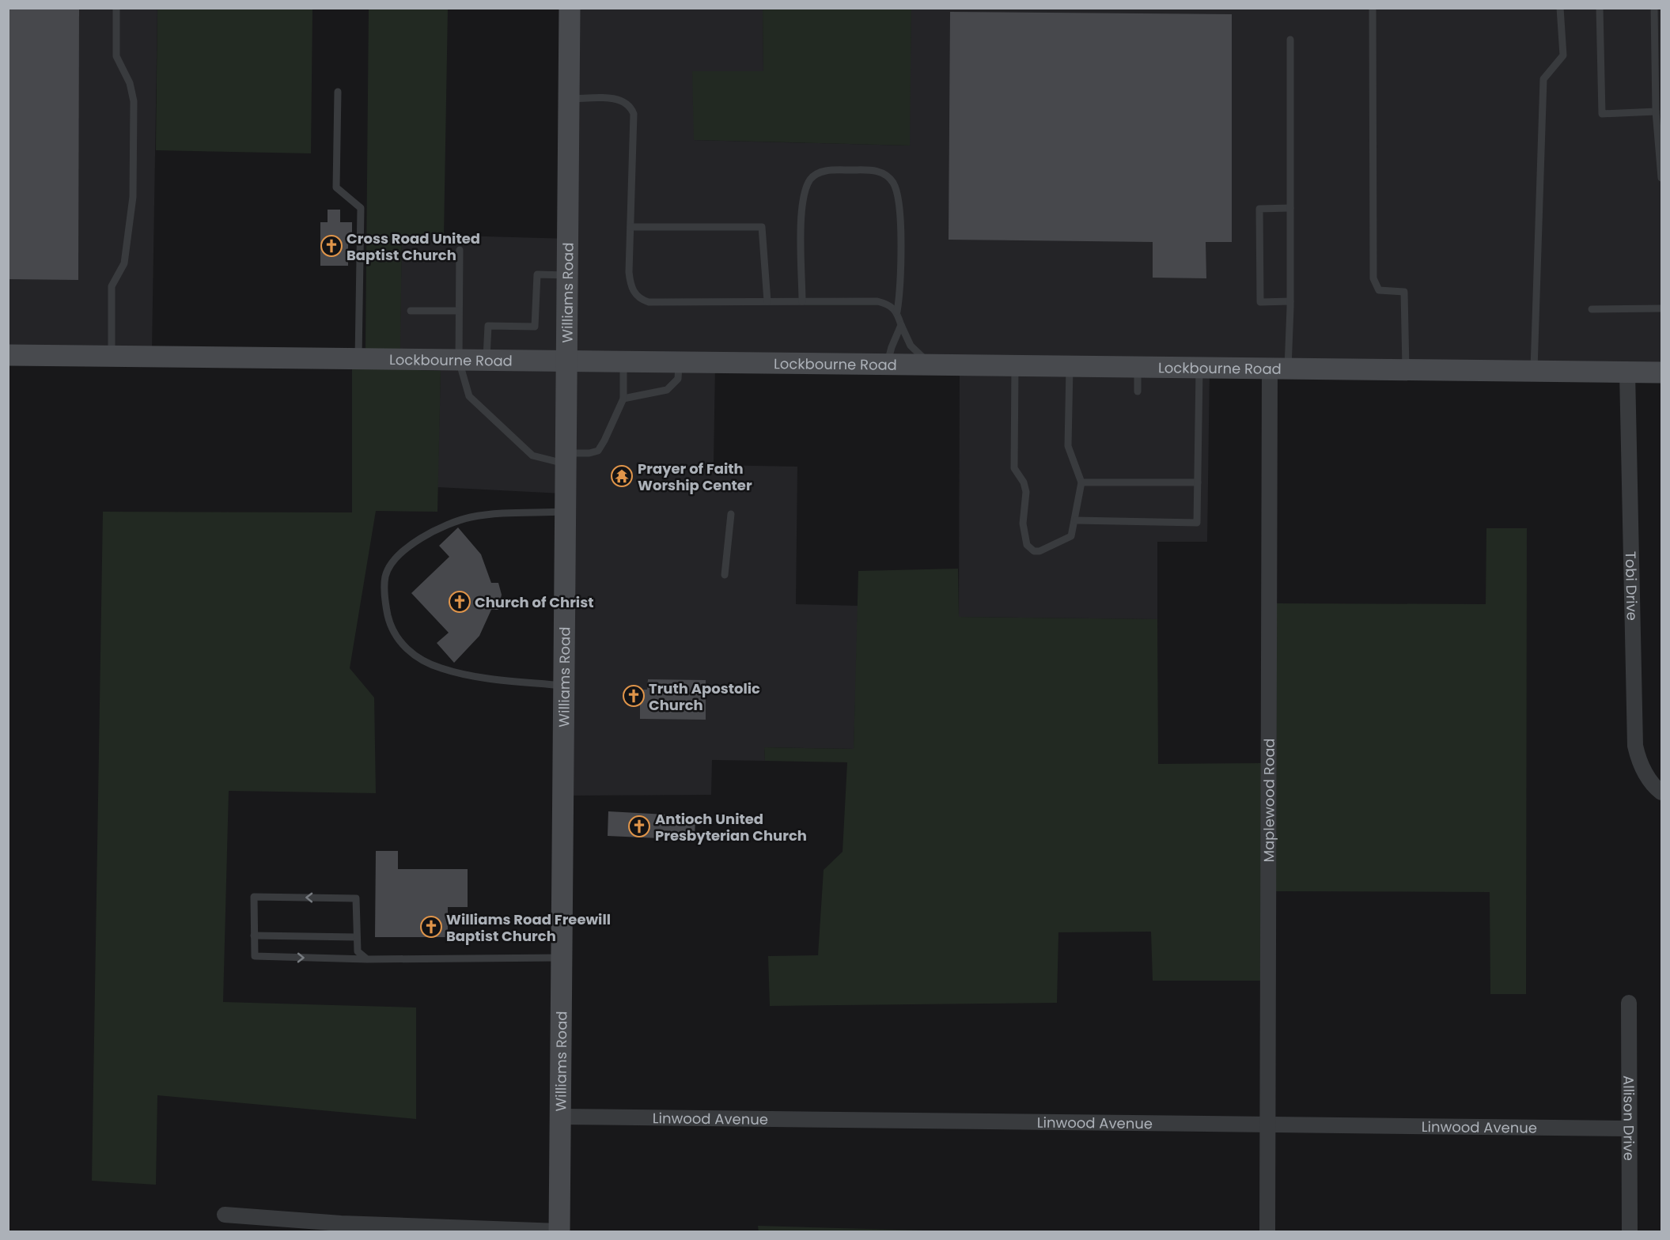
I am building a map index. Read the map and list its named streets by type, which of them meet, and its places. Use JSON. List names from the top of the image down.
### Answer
{
  "streets": {
    "street": [
      "Williams Road",
      "Lockbourne Road",
      "Tobi Drive",
      "Maplewood Road",
      "Linwood Avenue",
      "Allison Drive"
    ]
  },
  "crossings": [
    ["Williams Road", "Lockbourne Road"],
    ["Williams Road", "Linwood Avenue"],
    ["Lockbourne Road", "Tobi Drive"],
    ["Lockbourne Road", "Maplewood Road"],
    ["Maplewood Road", "Linwood Avenue"],
    ["Linwood Avenue", "Allison Drive"]
  ],
  "places": {
    "church": [
      "Cross Road United Baptist Church",
      "Church of Christ",
      "Truth Apostolic Church",
      "Antioch United Presbyterian Church",
      "Williams Road Freewill Baptist Church"
    ],
    "temple": ["Prayer of Faith Worship Center"]
  }
}
